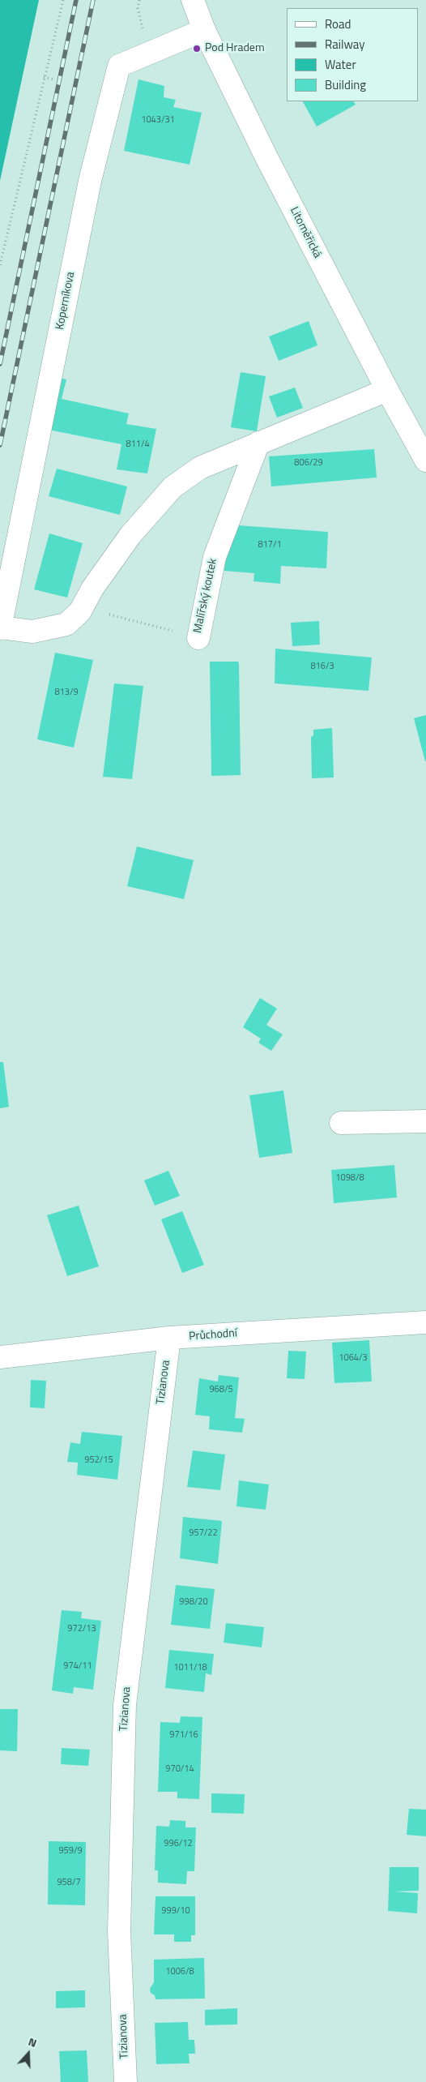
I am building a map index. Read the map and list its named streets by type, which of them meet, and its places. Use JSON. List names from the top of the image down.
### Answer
{
  "streets": {
    "street": [
      "Litoměřická",
      "Koperníkova",
      "Malířský koutek",
      "Průchodní",
      "Tizianova"
    ]
  },
  "crossings": [
    ["Litoměřická", "Koperníkova"],
    ["Průchodní", "Tizianova"]
  ],
  "places": ["Pod Hradem"],
  "house_numbers": [
    "1043/31",
    "811/4",
    "806/29",
    "817/1",
    "816/3",
    "813/9",
    "1098/8",
    "1064/3",
    "968/5",
    "952/15",
    "957/22",
    "998/20",
    "972/13",
    "974/11",
    "1011/18",
    "971/16",
    "970/14",
    "996/12",
    "959/9",
    "958/7",
    "999/10",
    "1006/8"
  ],
  "legend": [
    "Road",
    "Railway",
    "Water",
    "Building"
  ],
  "north": "top"
}
